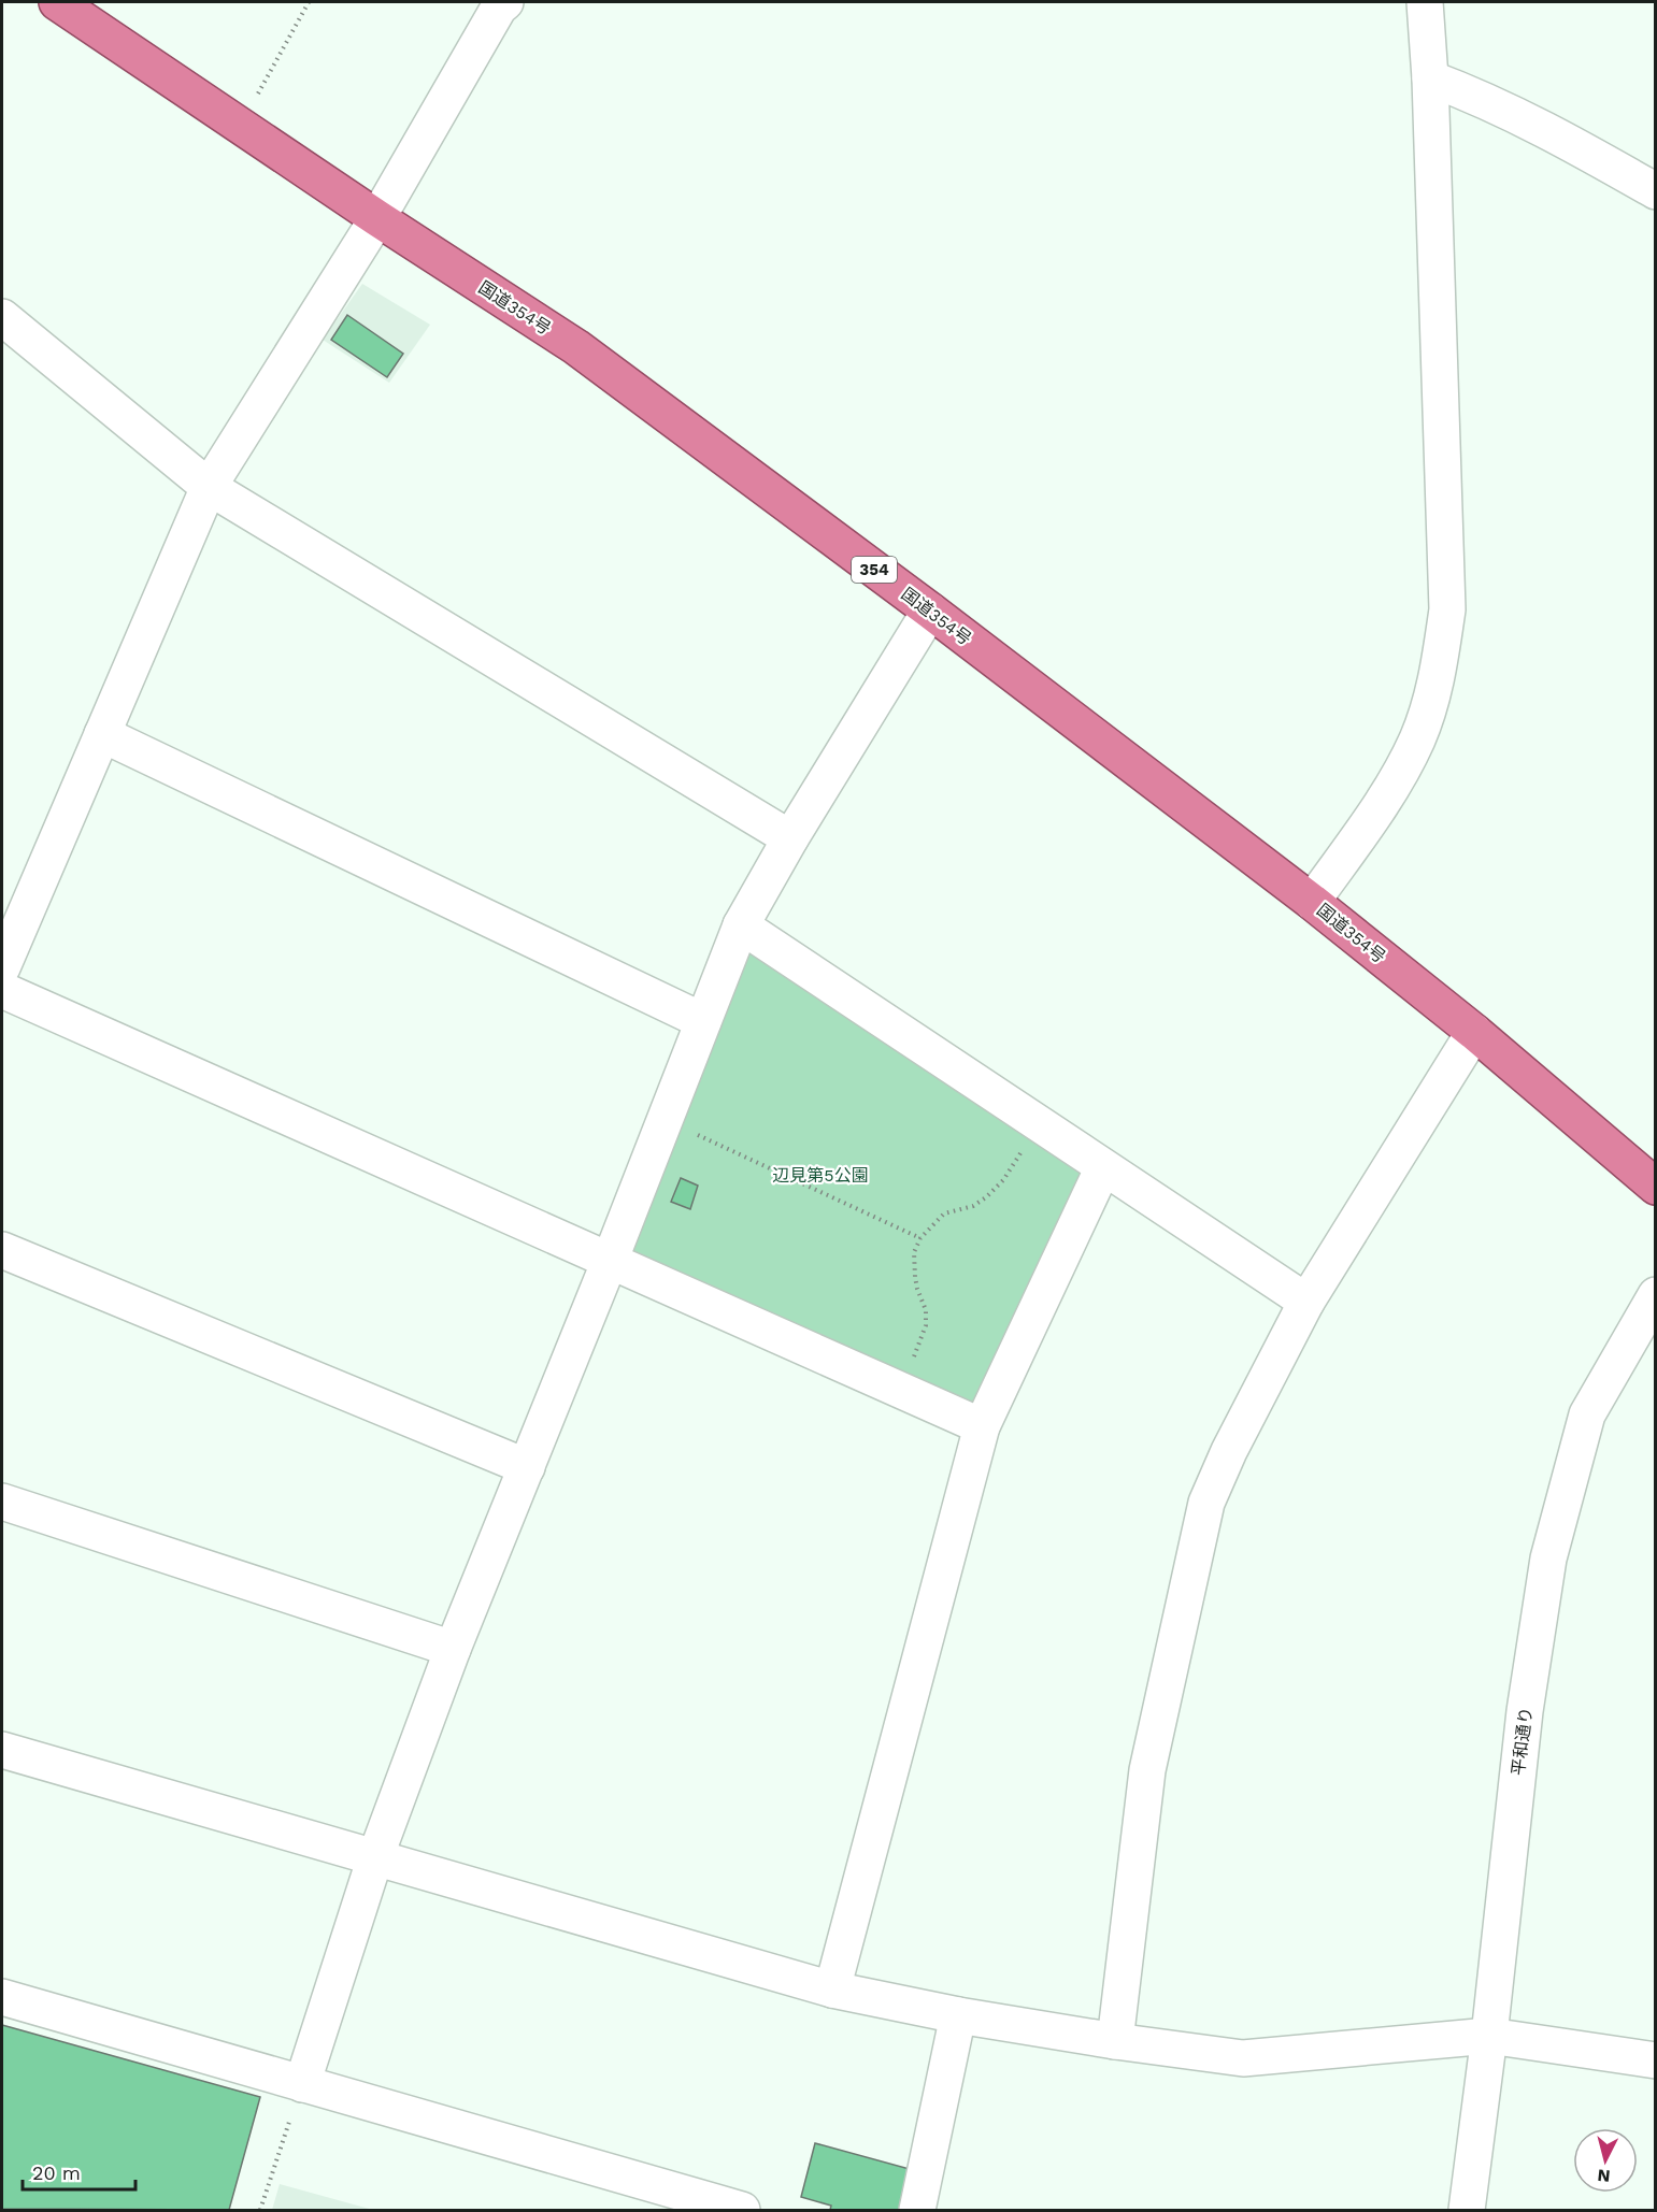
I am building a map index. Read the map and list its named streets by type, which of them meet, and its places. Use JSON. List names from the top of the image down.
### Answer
{
  "streets": {
    "highway": ["国道354号", "354"],
    "street": ["平和通り"]
  },
  "parks": ["辺見第5公園"],
  "scale_bar": "20 m",
  "north": "bottom"
}
